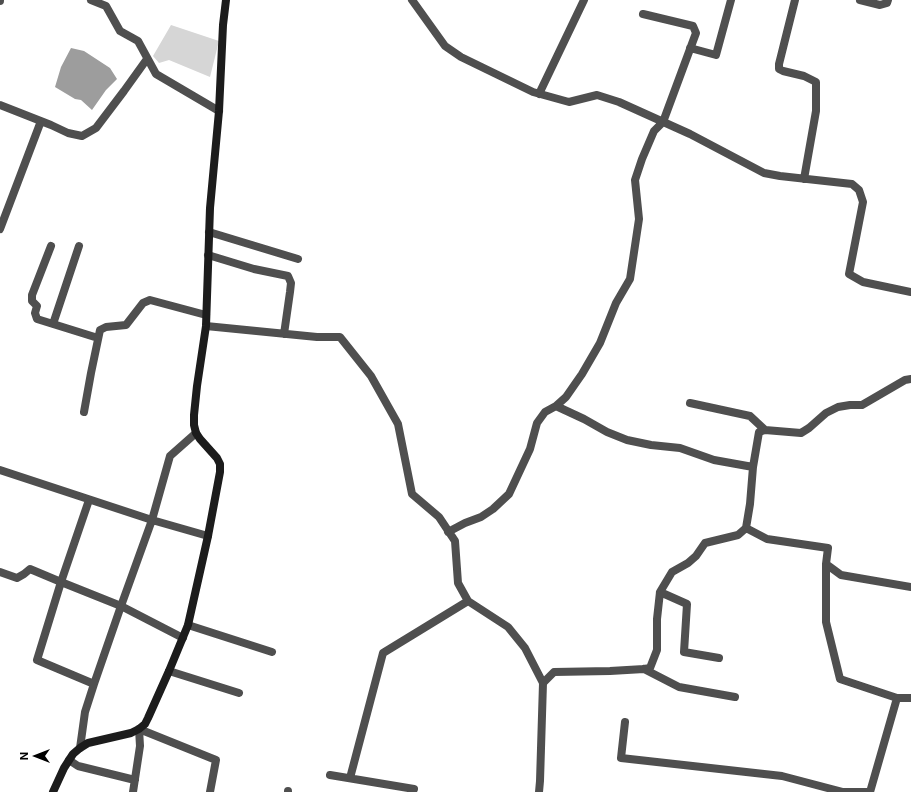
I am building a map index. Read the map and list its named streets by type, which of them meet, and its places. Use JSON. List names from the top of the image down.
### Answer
{
  "north": "left"
}
